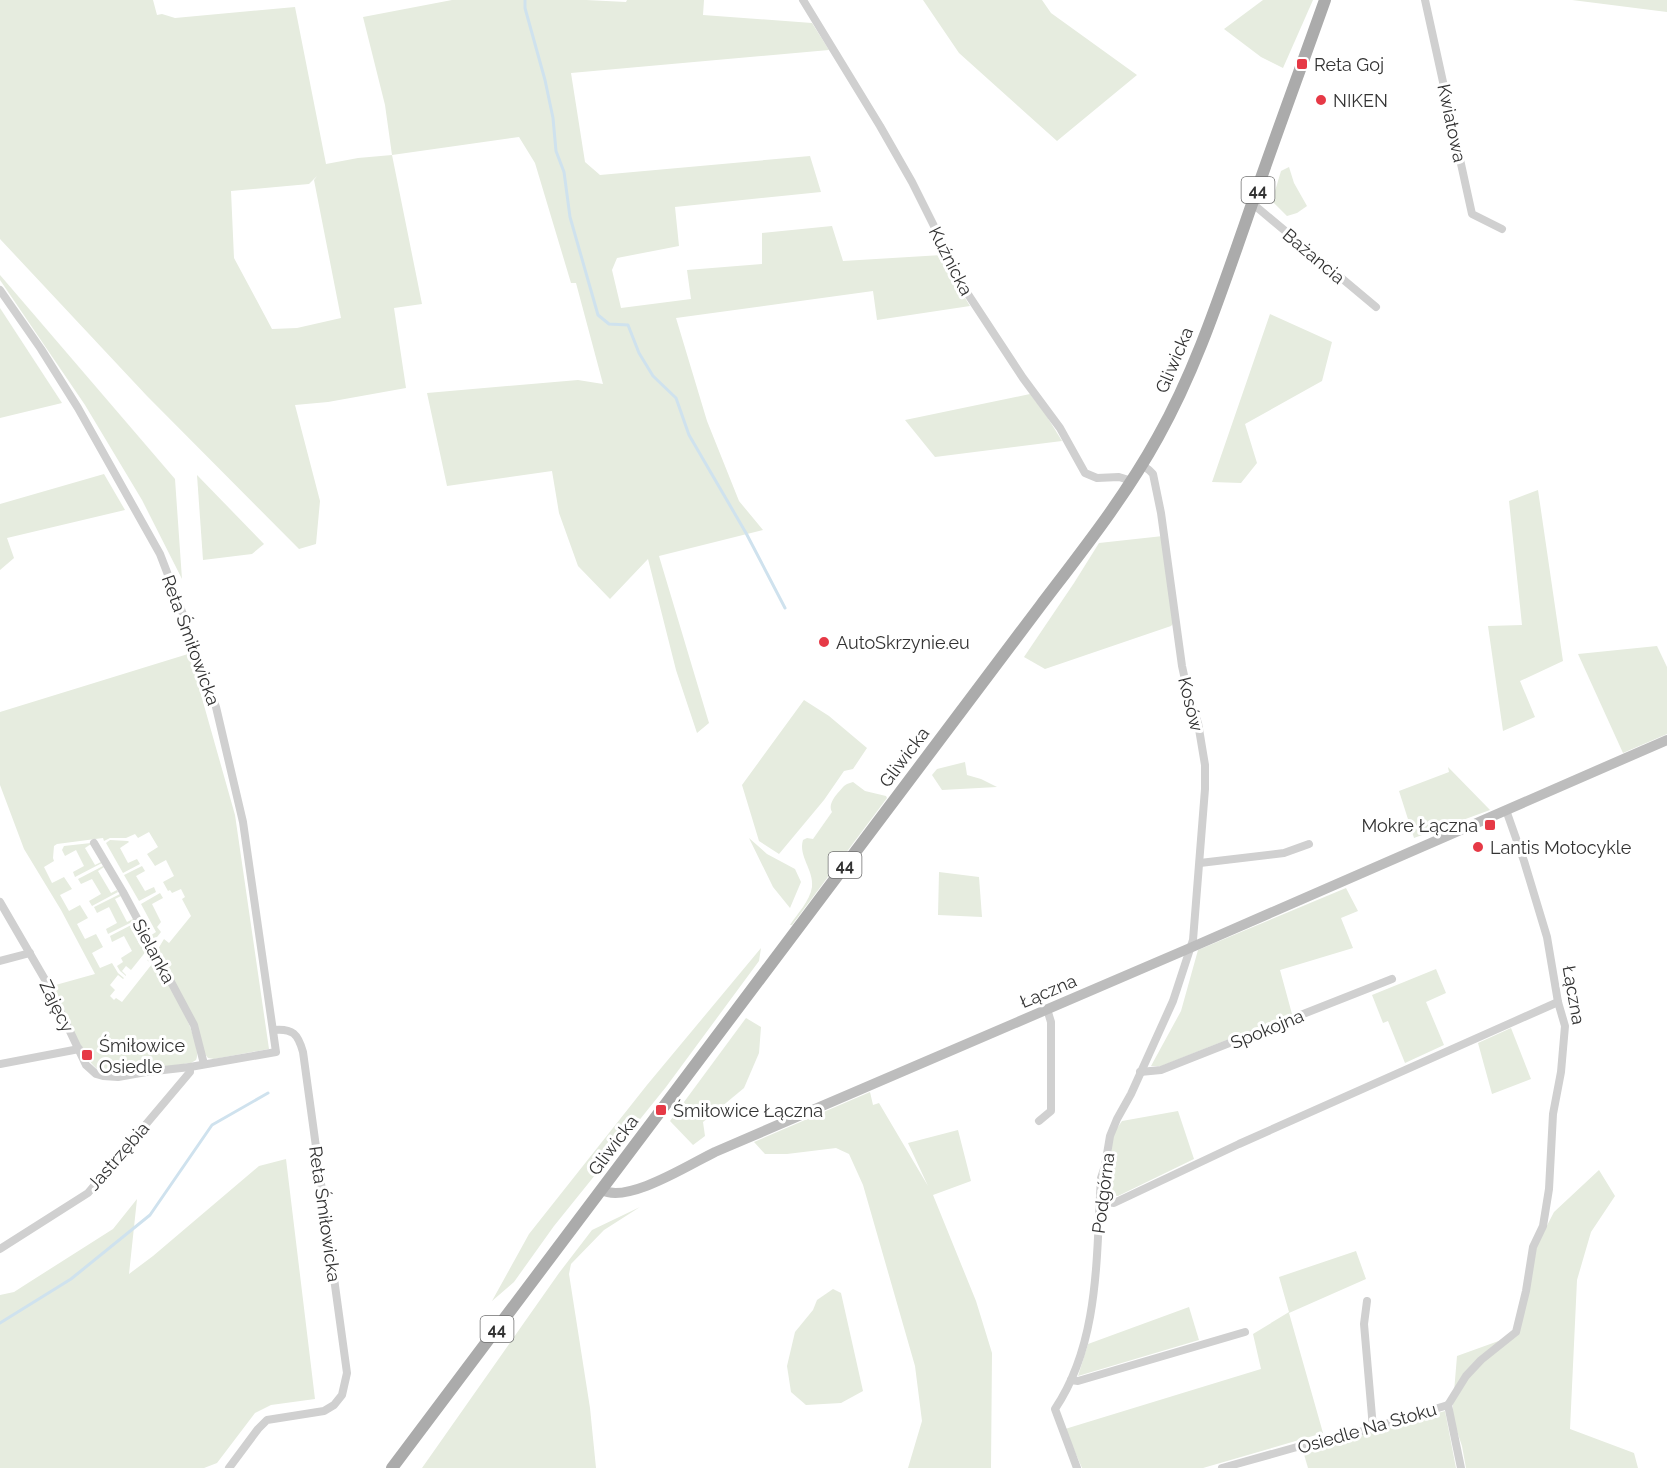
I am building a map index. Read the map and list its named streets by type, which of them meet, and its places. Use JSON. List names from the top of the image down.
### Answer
{
  "streets": {
    "main road": ["44", "Gliwicka"],
    "street": [
      "Kwiatowa",
      "Bażancia",
      "Kuźnicka",
      "Reta Śmiłowicka",
      "Kosów",
      "Sielanka",
      "Łączna",
      "Zajęcy",
      "Spokojna",
      "Jastrzębia",
      "Podgórna",
      "Osiedle Na Stoku"
    ]
  },
  "crossings": [
    ["Bażancia", "Gliwicka"],
    ["Kuźnicka", "Gliwicka"],
    ["Gliwicka", "Kosów"],
    ["Gliwicka", "Łączna"],
    ["Reta Śmiłowicka", "Zajęcy"],
    ["Kosów", "Łączna"],
    ["Kosów", "Podgórna"],
    ["Sielanka", "Zajęcy"],
    ["Łączna", "Podgórna"],
    ["Łączna", "Osiedle Na Stoku"],
    ["Zajęcy", "Jastrzębia"],
    ["Spokojna", "Podgórna"]
  ],
  "places": {
    "transit": [
      "Reta Goj",
      "Mokre Łączna",
      "Śmiłowice Osiedle",
      "Śmiłowice Łączna"
    ],
    "other": ["NIKEN", "AutoSkrzynie.eu", "Lantis Motocykle"]
  }
}
